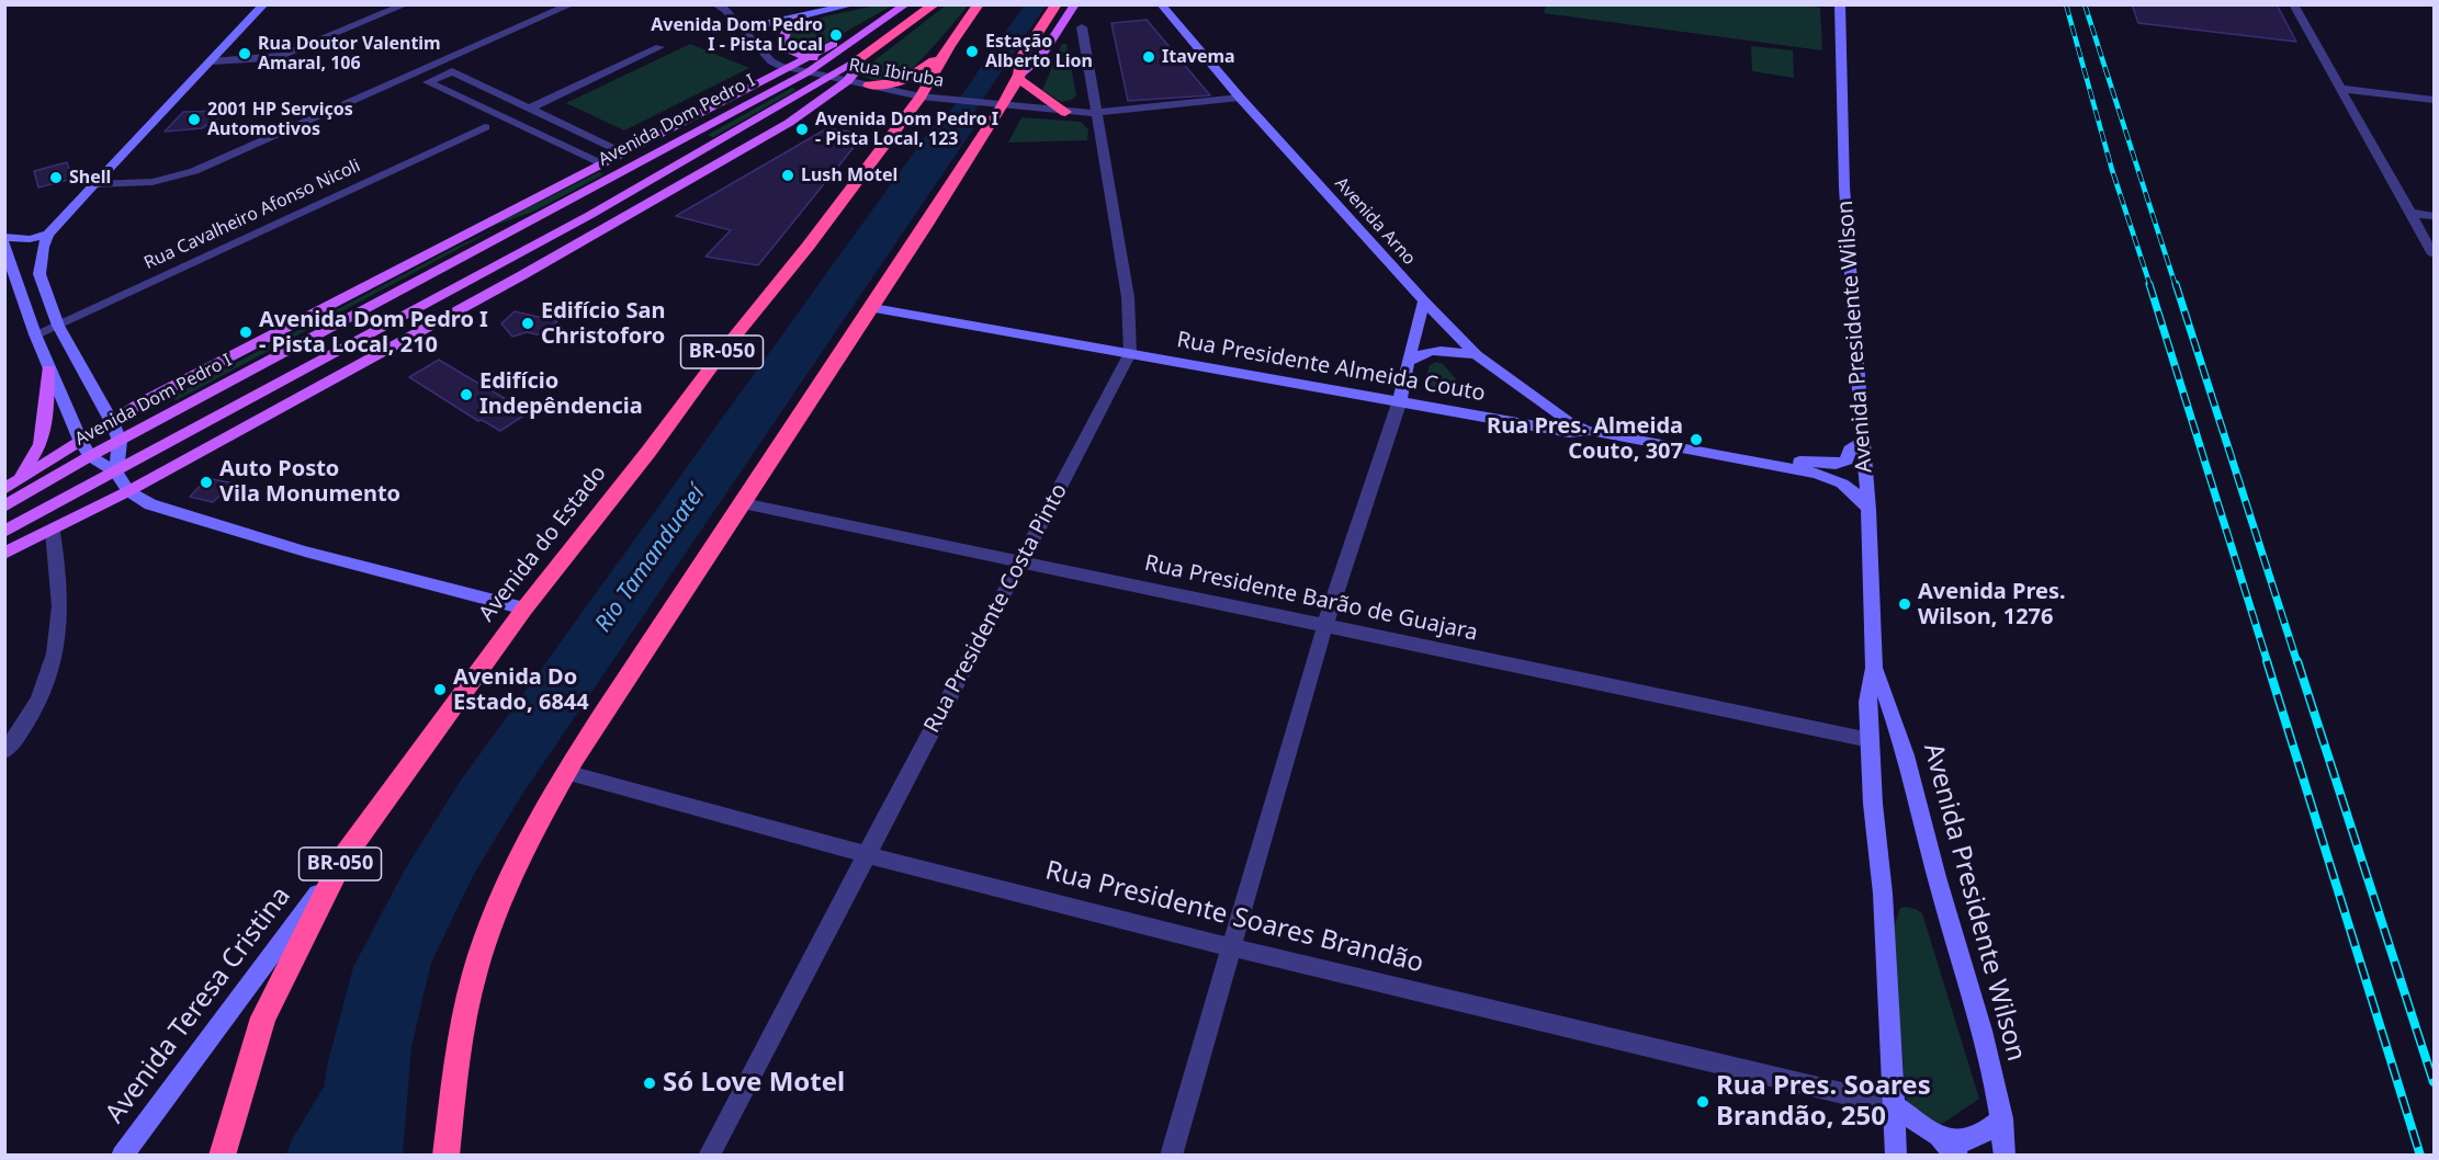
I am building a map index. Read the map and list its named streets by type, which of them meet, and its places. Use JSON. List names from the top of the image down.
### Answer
{
  "streets": {
    "highway": ["BR-050", "Avenida do Estado"],
    "main road": [
      "Avenida Dom Pedro I",
      "Avenida Arno",
      "Avenida Presidente Wilson",
      "Rua Presidente Almeida Couto",
      "Avenida Teresa Cristina"
    ],
    "street": [
      "Rua Ibiruba",
      "Rua Cavalheiro Afonso Nicoli",
      "Rua Presidente Barão de Guajara",
      "Rua Presidente Costa Pinto",
      "Rua Presidente Soares Brandão"
    ]
  },
  "crossings": [
    ["Rua Ibiruba", "Avenida Dom Pedro I"],
    ["Rua Ibiruba", "Avenida Arno"],
    ["Rua Ibiruba", "Avenida do Estado"],
    ["Rua Ibiruba", "Rua Presidente Costa Pinto"],
    ["Avenida Arno", "Rua Presidente Almeida Couto"],
    ["Avenida Presidente Wilson", "Rua Presidente Almeida Couto"],
    ["Avenida Presidente Wilson", "Rua Presidente Barão de Guajara"],
    ["Avenida Presidente Wilson", "Rua Presidente Soares Brandão"],
    ["Rua Presidente Almeida Couto", "Rua Presidente Costa Pinto"],
    ["Avenida do Estado", "Avenida Teresa Cristina"],
    ["Rua Presidente Barão de Guajara", "Rua Presidente Costa Pinto"],
    ["Rua Presidente Costa Pinto", "Rua Presidente Soares Brandão"]
  ],
  "water": ["Rio Tamanduateí"],
  "places": [
    "Avenida Dom Pedro I - Pista Local",
    "Estação Alberto Lion",
    "Rua Doutor Valentim Amaral, 106",
    "Itavema",
    "2001 HP Serviços Automotivos",
    "Avenida Dom Pedro I - Pista Local, 123",
    "Lush Motel",
    "Shell",
    "Edifício San Christoforo",
    "Avenida Dom Pedro I - Pista Local, 210",
    "Edifício Indepêndencia",
    "Rua Pres. Almeida Couto, 307",
    "Auto Posto Vila Monumento",
    "Avenida Pres. Wilson, 1276",
    "Avenida Do Estado, 6844",
    "Só Love Motel",
    "Rua Pres. Soares Brandão, 250"
  ]
}
